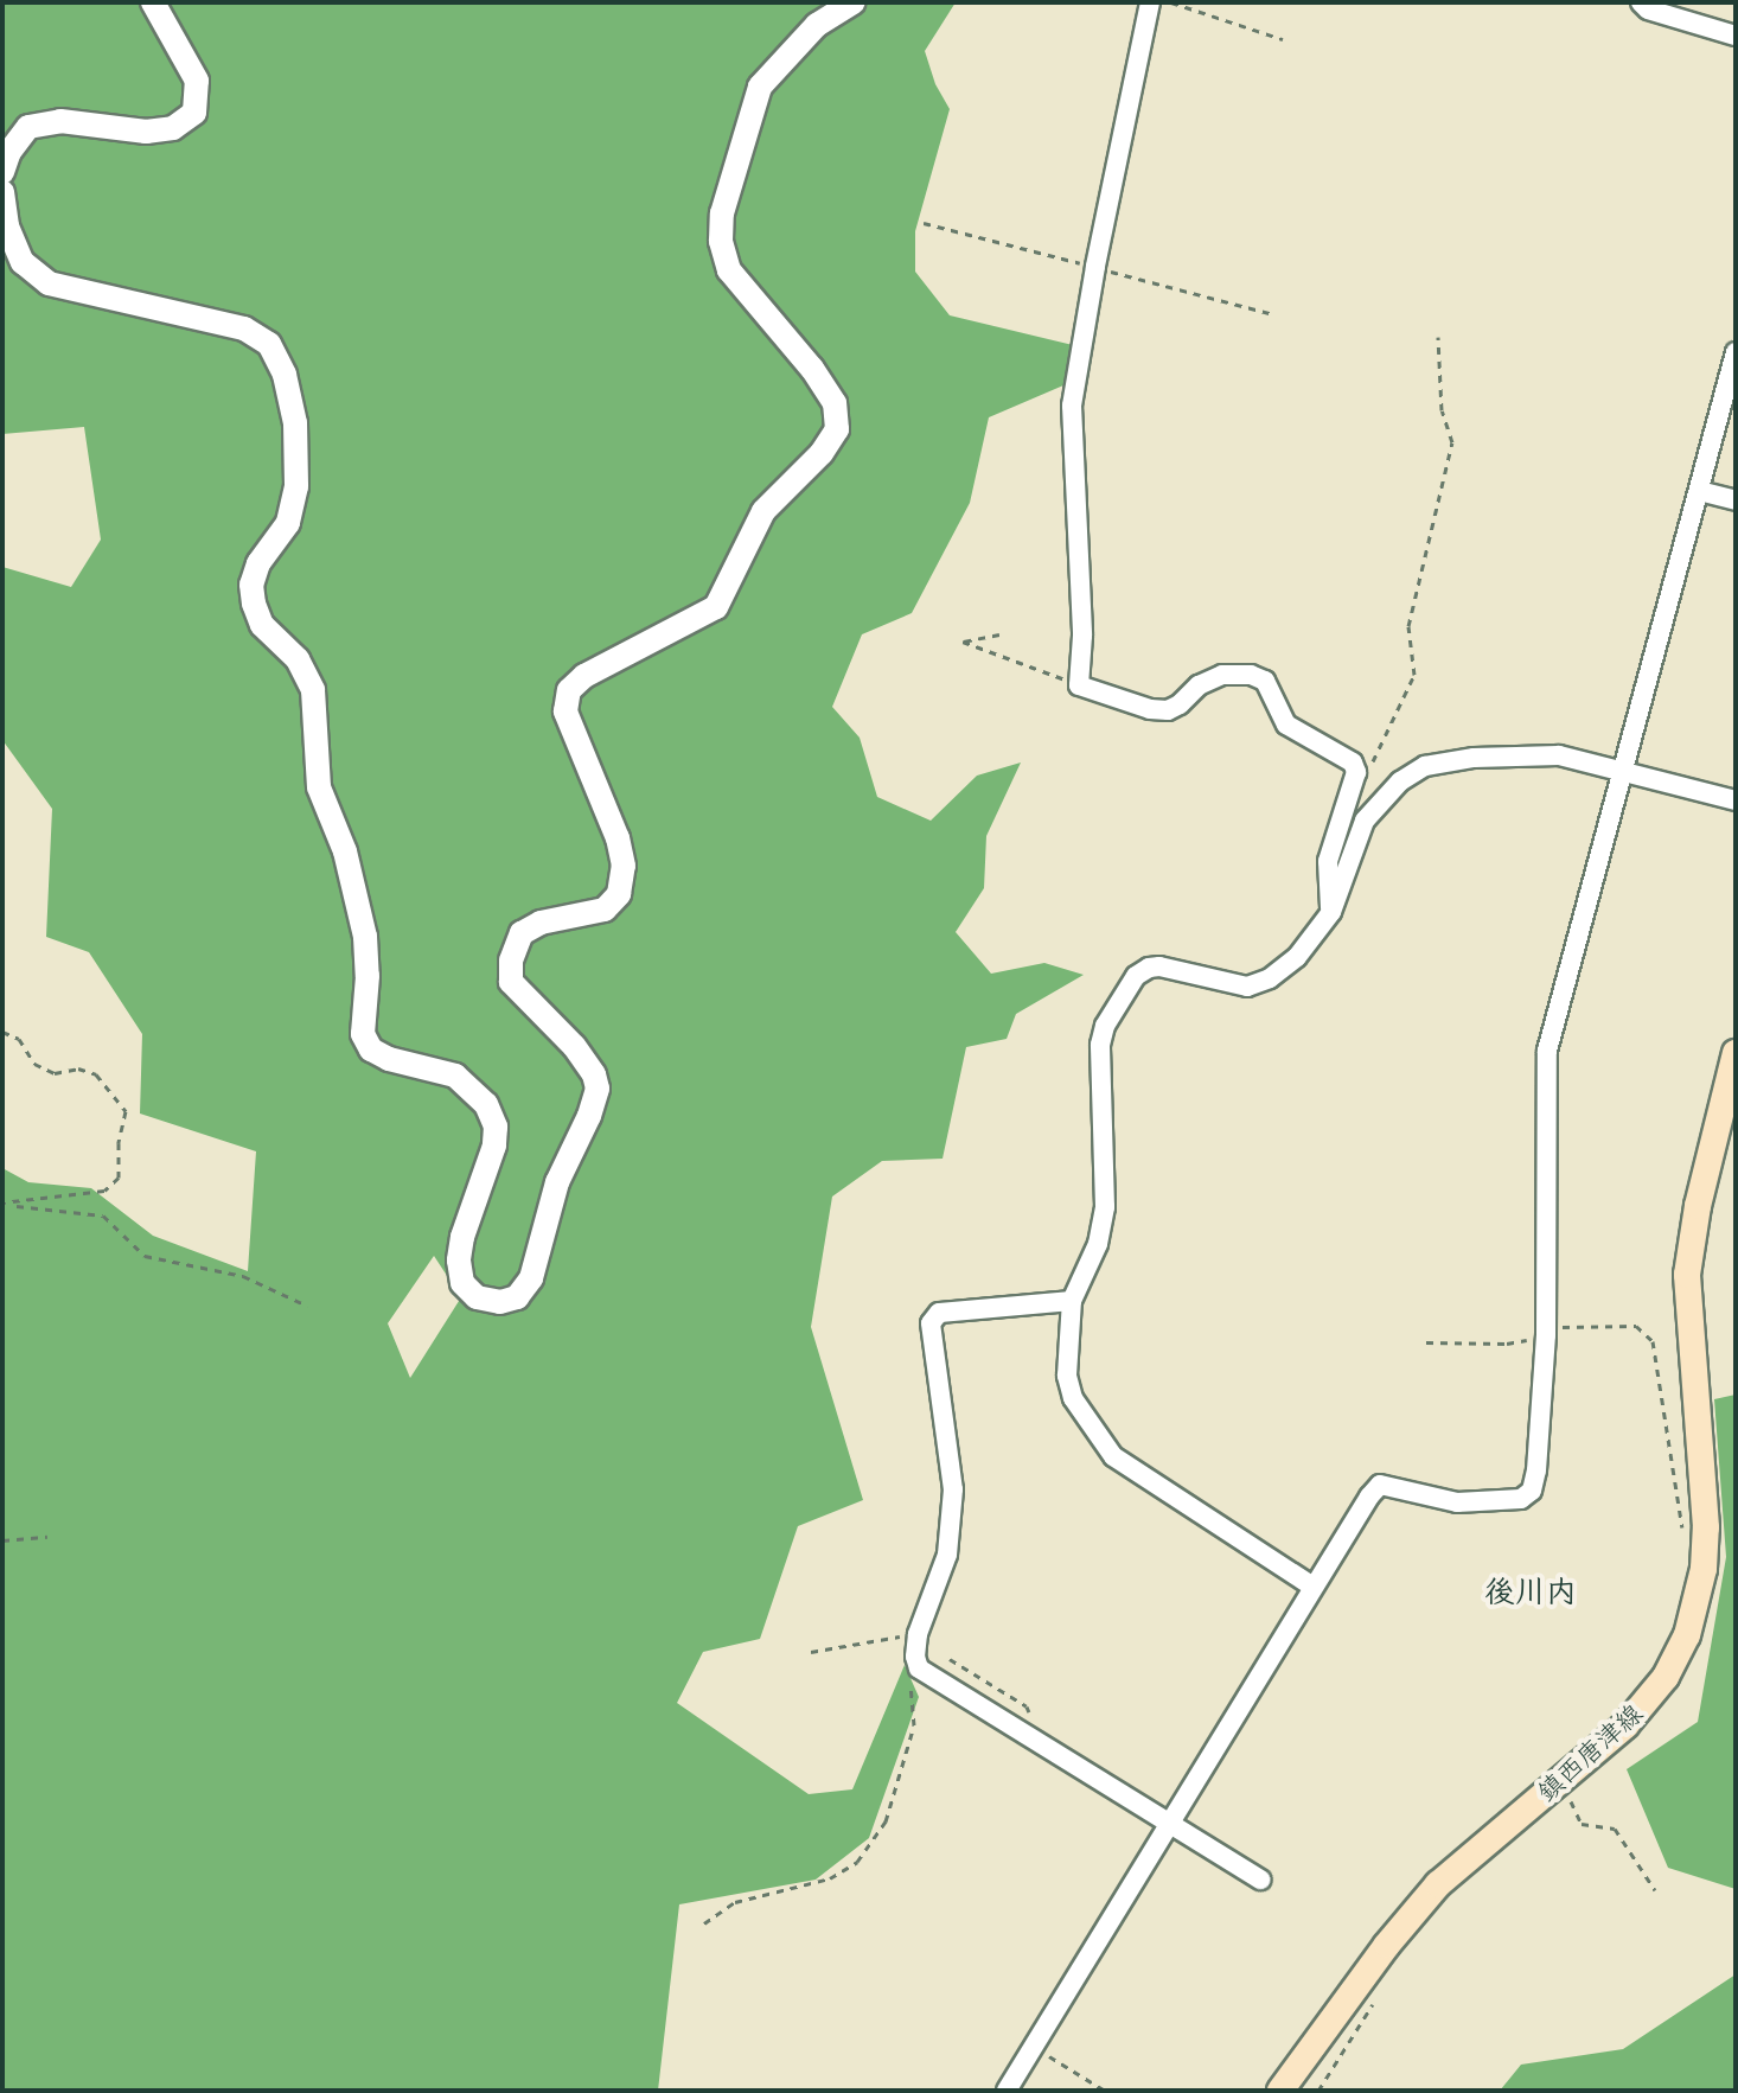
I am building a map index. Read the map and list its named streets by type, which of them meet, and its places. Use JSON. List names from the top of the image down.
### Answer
{
  "streets": {
    "main road": ["鎮西唐津線"]
  },
  "districts": ["後川内"]
}
